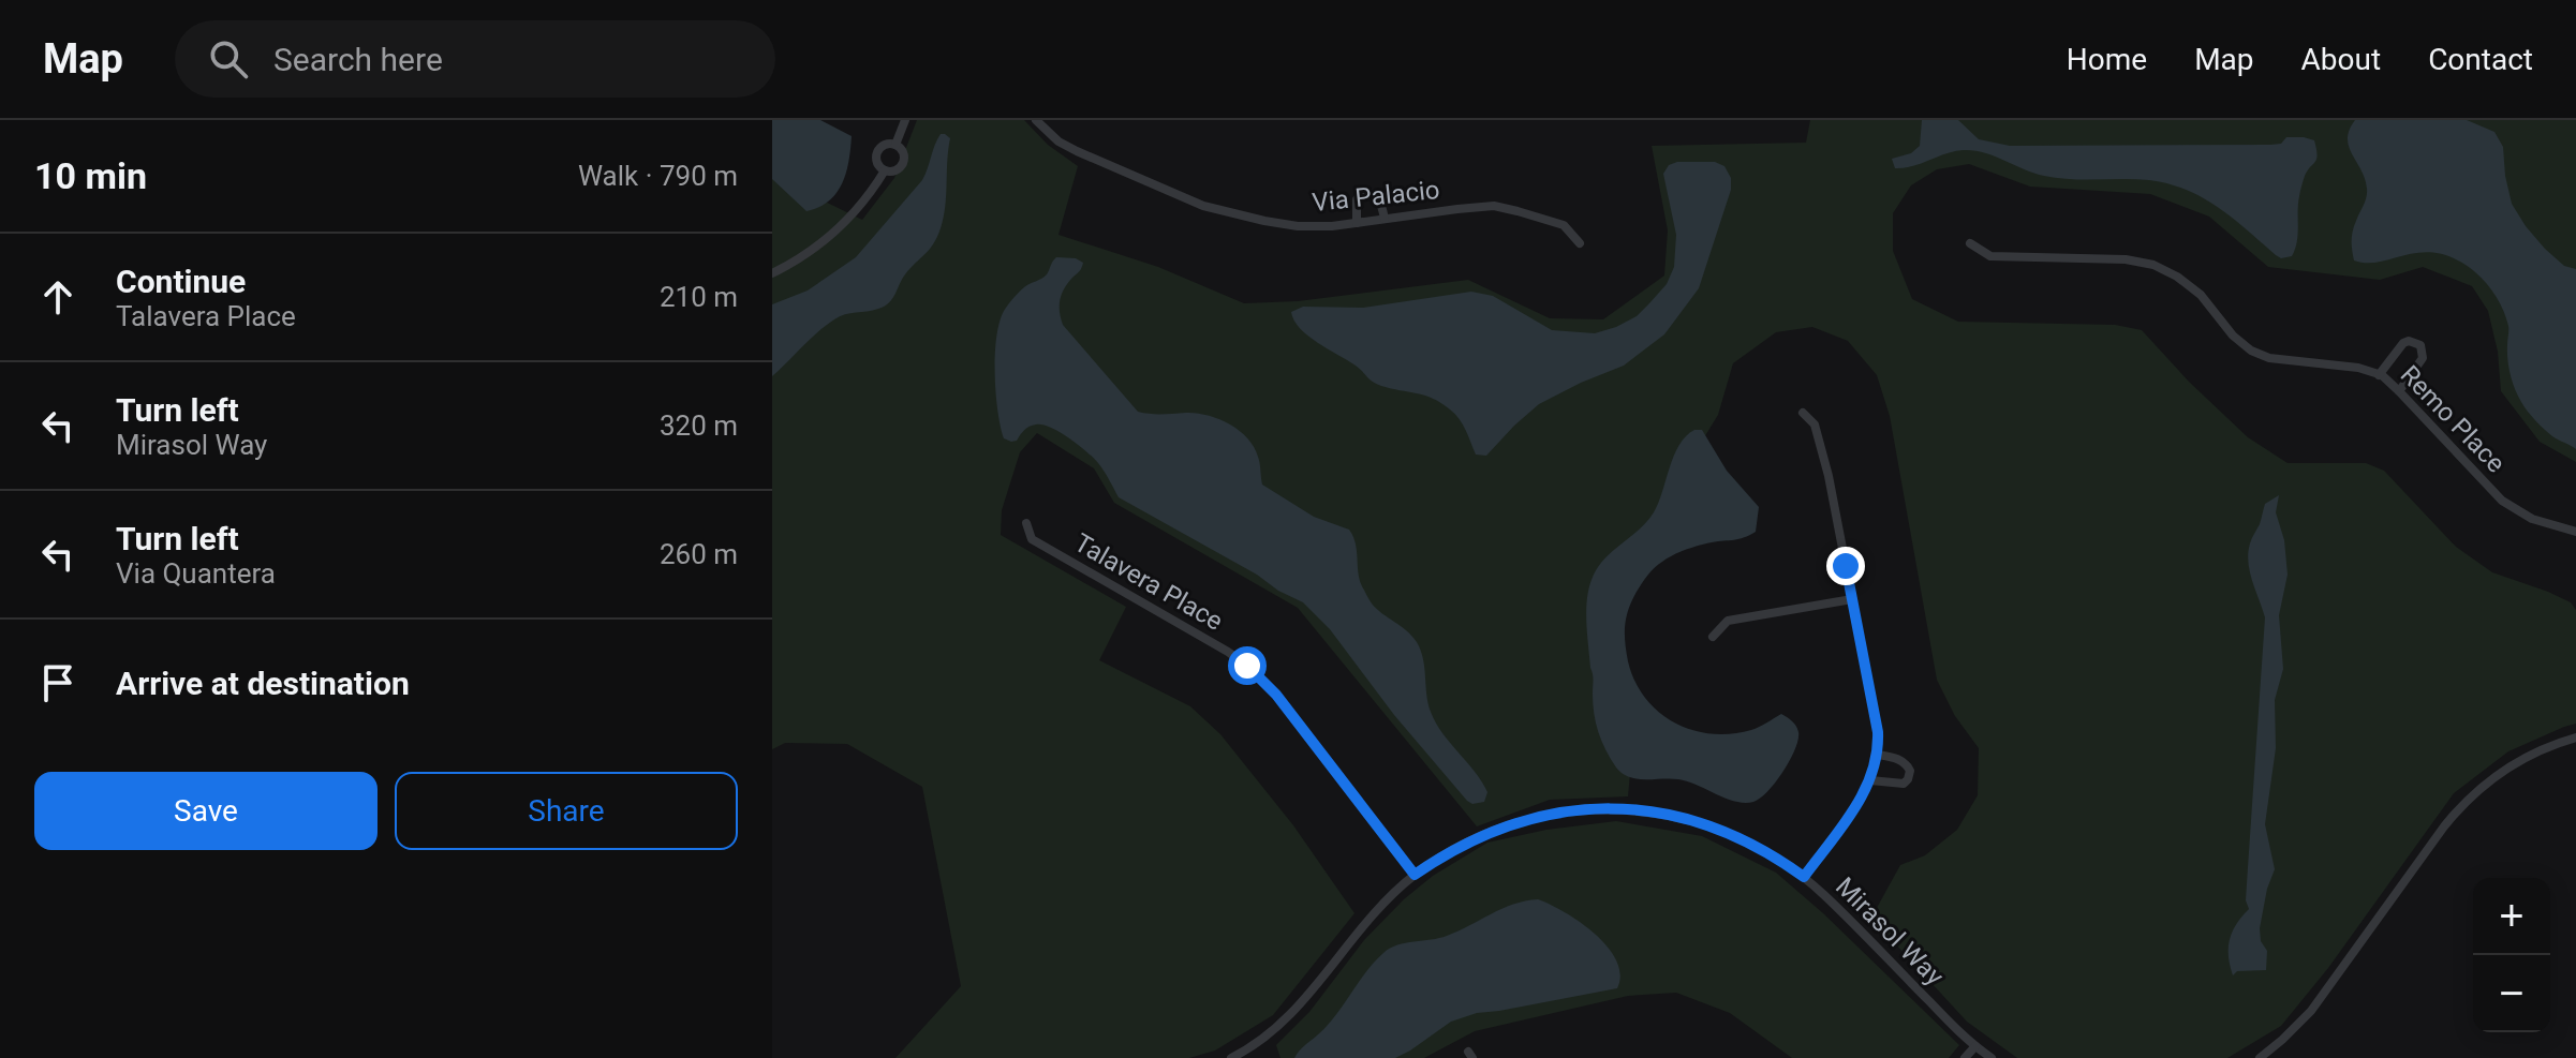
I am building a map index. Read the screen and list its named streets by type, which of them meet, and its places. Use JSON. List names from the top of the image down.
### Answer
{
  "streets": {
    "street": [
      "Via Palacio",
      "Remo Place",
      "Talavera Place",
      "Mirasol Way"
    ]
  },
  "crossings": [
    ["Talavera Place", "Mirasol Way"]
  ],
  "page": {
    "header": "Map",
    "search": "Search here",
    "nav": [
      "Home",
      "Map",
      "About",
      "Contact"
    ],
    "heading": ["10 min", "Walk · 790 m"],
    "list": [
      ["Continue", "Talavera Place", "210 m"],
      ["Turn left", "Mirasol Way", "320 m"],
      ["Turn left", "Via Quantera", "260 m"],
      "Arrive at destination"
    ],
    "buttons": ["Save", "Share"],
    "map_buttons": ["+", "−"]
  }
}
